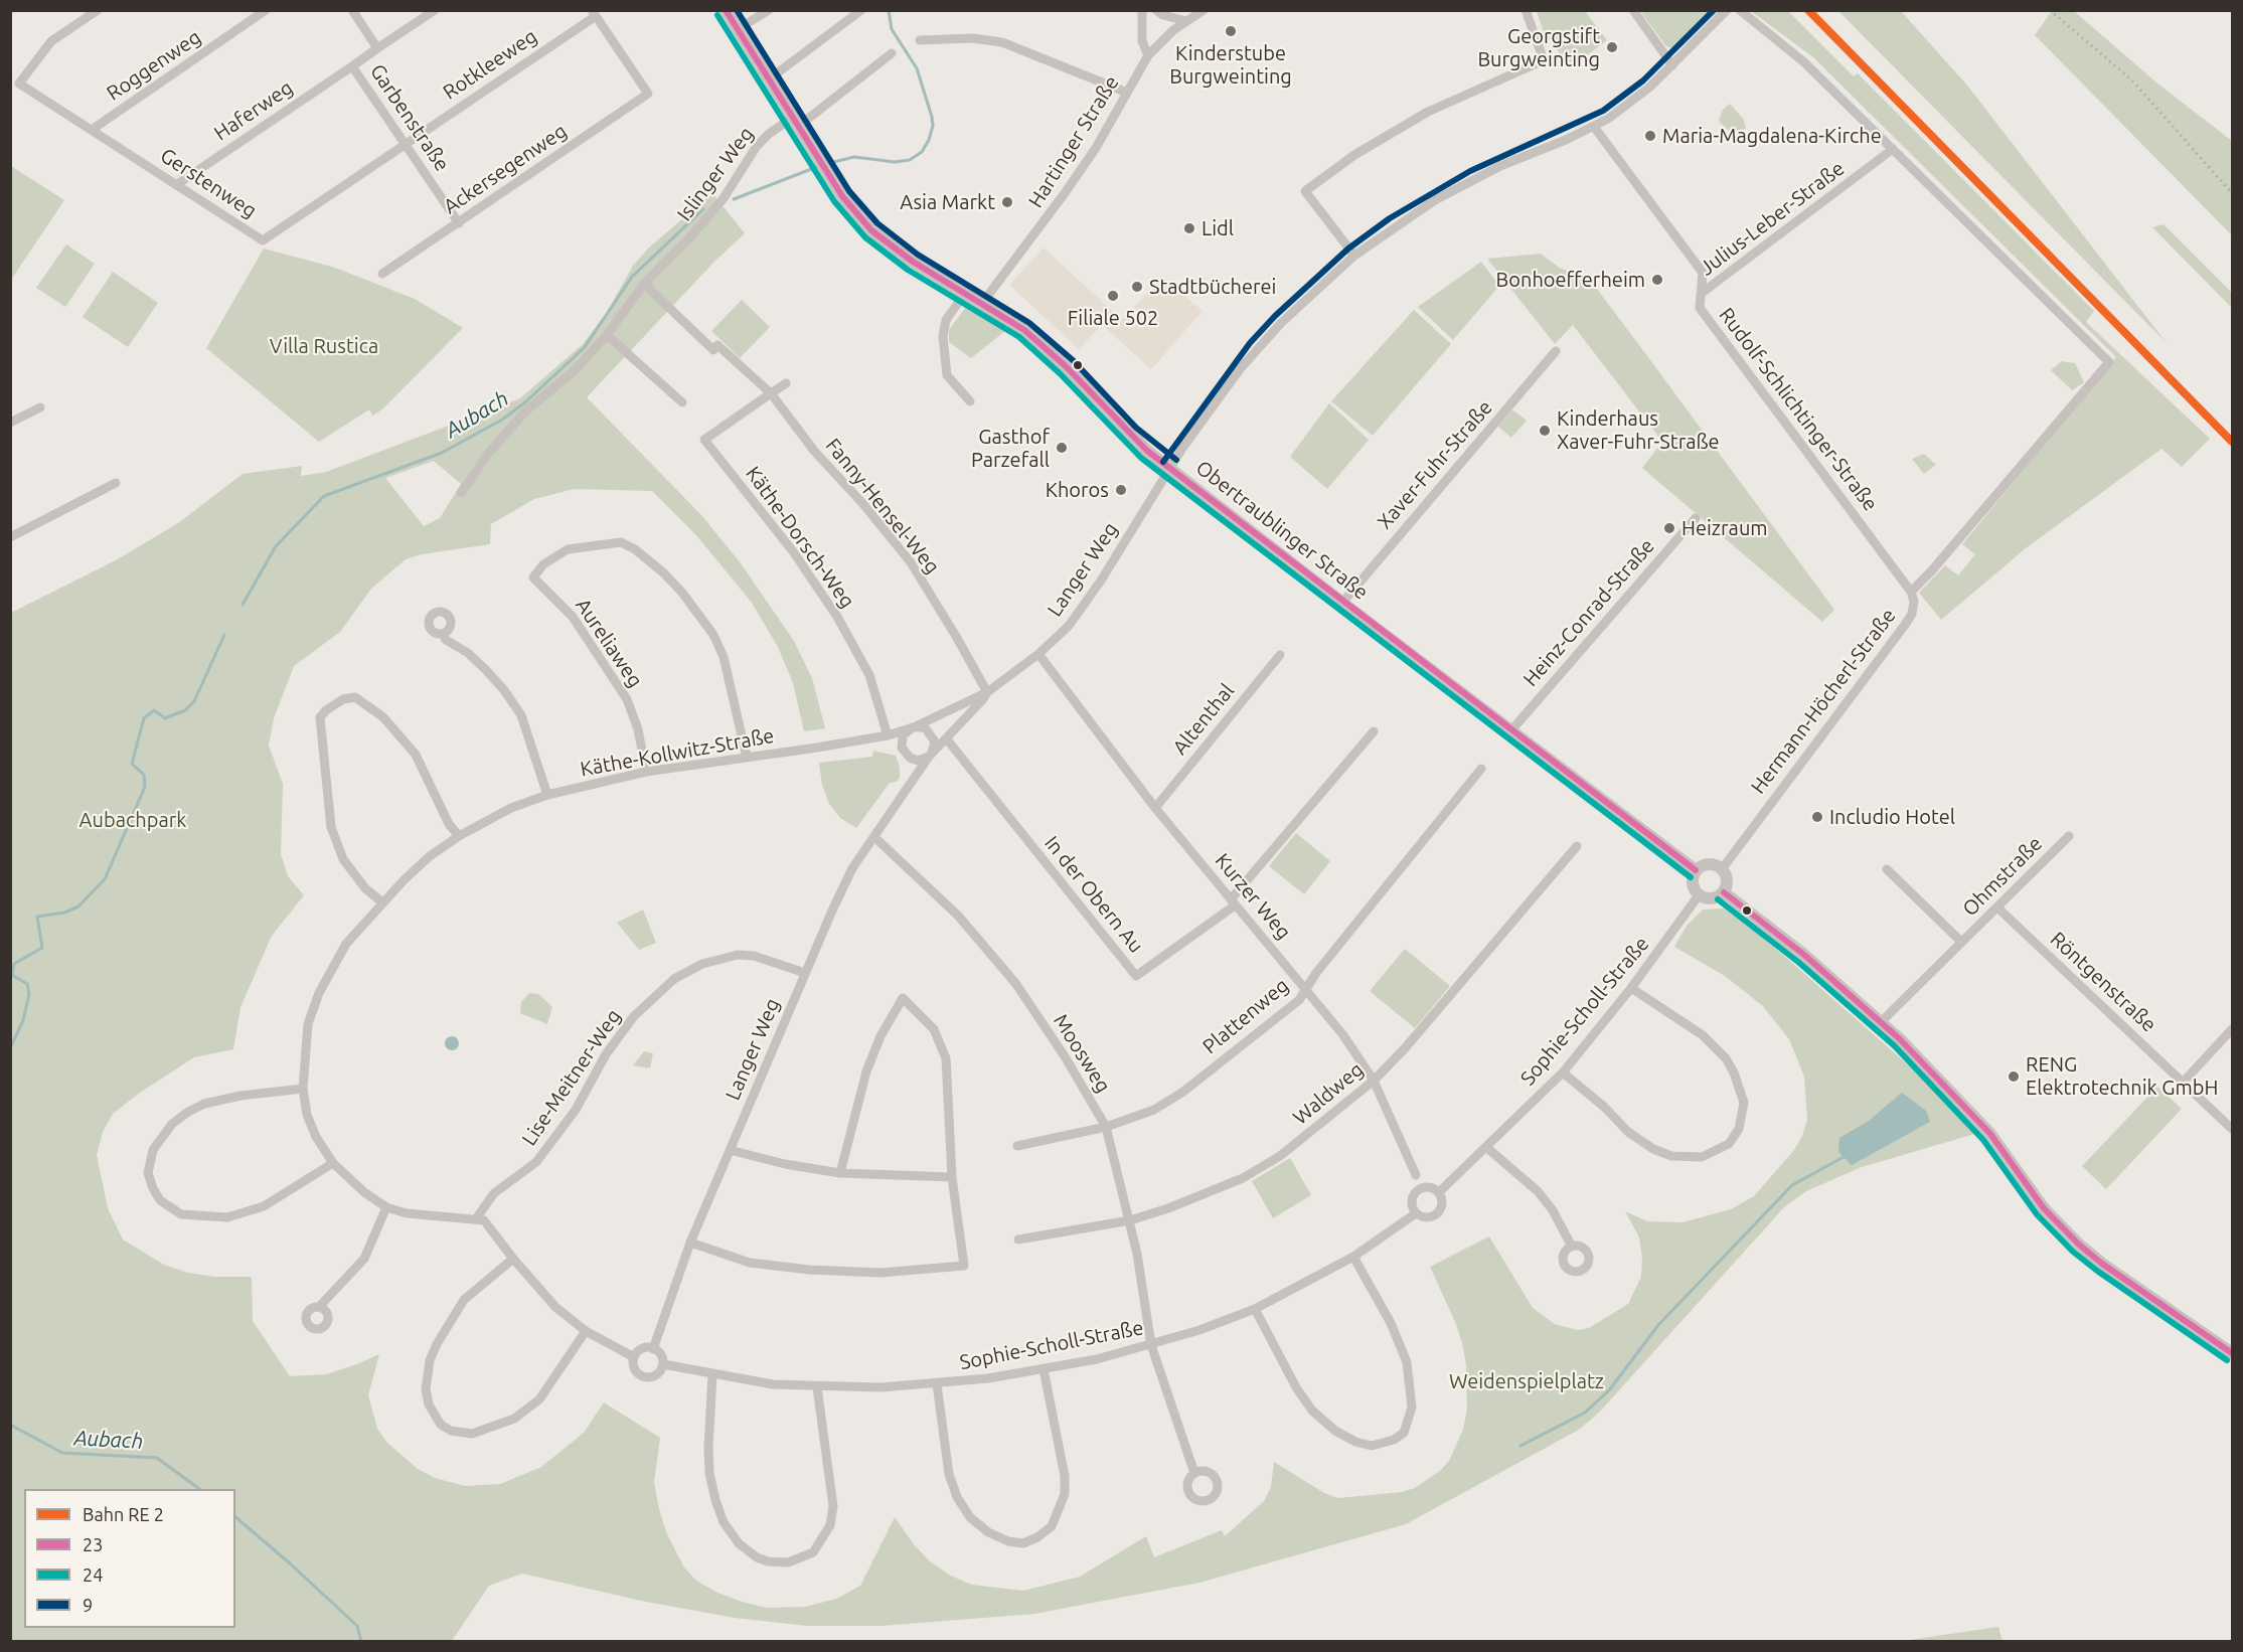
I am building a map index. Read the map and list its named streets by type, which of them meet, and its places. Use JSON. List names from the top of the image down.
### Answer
{
  "streets": {
    "street": [
      "Rotkleeweg",
      "Roggenweg",
      "Haferweg",
      "Garbenstraße",
      "Hartinger Straße",
      "Ackersegenweg",
      "Islinger Weg",
      "Gerstenweg",
      "Julius-Leber-Straße",
      "Rudolf-Schlichtinger-Straße",
      "Xaver-Fuhr-Straße",
      "Fanny-Hensel-Weg",
      "Obertraublinger Straße",
      "Käthe-Dorsch-Weg",
      "Langer Weg",
      "Heinz-Conrad-Straße",
      "Aureliaweg",
      "Hermann-Höcherl-Straße",
      "Altenthal",
      "Käthe-Kollwitz-Straße",
      "Ohmstraße",
      "In der Obern Au",
      "Kurzer Weg",
      "Röntgenstraße",
      "Sophie-Scholl-Straße",
      "Plattenweg",
      "Moosweg",
      "Lise-Meitner-Weg",
      "Waldweg"
    ]
  },
  "crossings": [
    ["Rotkleeweg", "Garbenstraße"],
    ["Rotkleeweg", "Ackersegenweg"],
    ["Rotkleeweg", "Gerstenweg"],
    ["Roggenweg", "Gerstenweg"],
    ["Haferweg", "Garbenstraße"],
    ["Haferweg", "Gerstenweg"],
    ["Garbenstraße", "Ackersegenweg"],
    ["Garbenstraße", "Gerstenweg"],
    ["Hartinger Straße", "Obertraublinger Straße"],
    ["Islinger Weg", "Obertraublinger Straße"],
    ["Julius-Leber-Straße", "Rudolf-Schlichtinger-Straße"],
    ["Julius-Leber-Straße", "Hermann-Höcherl-Straße"],
    ["Rudolf-Schlichtinger-Straße", "Langer Weg"],
    ["Rudolf-Schlichtinger-Straße", "Hermann-Höcherl-Straße"],
    ["Xaver-Fuhr-Straße", "Obertraublinger Straße"],
    ["Fanny-Hensel-Weg", "Käthe-Dorsch-Weg"],
    ["Fanny-Hensel-Weg", "Langer Weg"],
    ["Fanny-Hensel-Weg", "Käthe-Kollwitz-Straße"],
    ["Obertraublinger Straße", "Langer Weg"],
    ["Obertraublinger Straße", "Heinz-Conrad-Straße"],
    ["Obertraublinger Straße", "Hermann-Höcherl-Straße"],
    ["Obertraublinger Straße", "Sophie-Scholl-Straße"],
    ["Käthe-Dorsch-Weg", "Käthe-Kollwitz-Straße"],
    ["Langer Weg", "Käthe-Kollwitz-Straße"],
    ["Langer Weg", "In der Obern Au"],
    ["Langer Weg", "Kurzer Weg"],
    ["Langer Weg", "Sophie-Scholl-Straße"],
    ["Langer Weg", "Moosweg"],
    ["Langer Weg", "Lise-Meitner-Weg"],
    ["Aureliaweg", "Käthe-Kollwitz-Straße"],
    ["Hermann-Höcherl-Straße", "Sophie-Scholl-Straße"],
    ["Altenthal", "Kurzer Weg"],
    ["Käthe-Kollwitz-Straße", "Lise-Meitner-Weg"],
    ["Ohmstraße", "Röntgenstraße"],
    ["In der Obern Au", "Kurzer Weg"],
    ["Kurzer Weg", "Plattenweg"],
    ["Kurzer Weg", "Waldweg"],
    ["Sophie-Scholl-Straße", "Moosweg"],
    ["Plattenweg", "Moosweg"],
    ["Moosweg", "Waldweg"]
  ],
  "water": ["Aubach"],
  "parks": ["Villa Rustica", "Aubachpark", "Weidenspielplatz"],
  "places": [
    "Kinderstube Burgweinting",
    "Georgstift Burgweinting",
    "Maria-Magdalena-Kirche",
    "Asia Markt",
    "Lidl",
    "Bonhoefferheim",
    "Stadtbücherei",
    "Filiale 502",
    "Kinderhaus Xaver-Fuhr-Straße",
    "Gasthof Parzefall",
    "Khoros",
    "Heizraum",
    "Includio Hotel",
    "RENG Elektrotechnik GmbH"
  ],
  "lines": ["transit line 23", "transit line 9", "transit line 24"],
  "legend": [
    "Bahn RE 2",
    "23",
    "24",
    "9"
  ]
}
